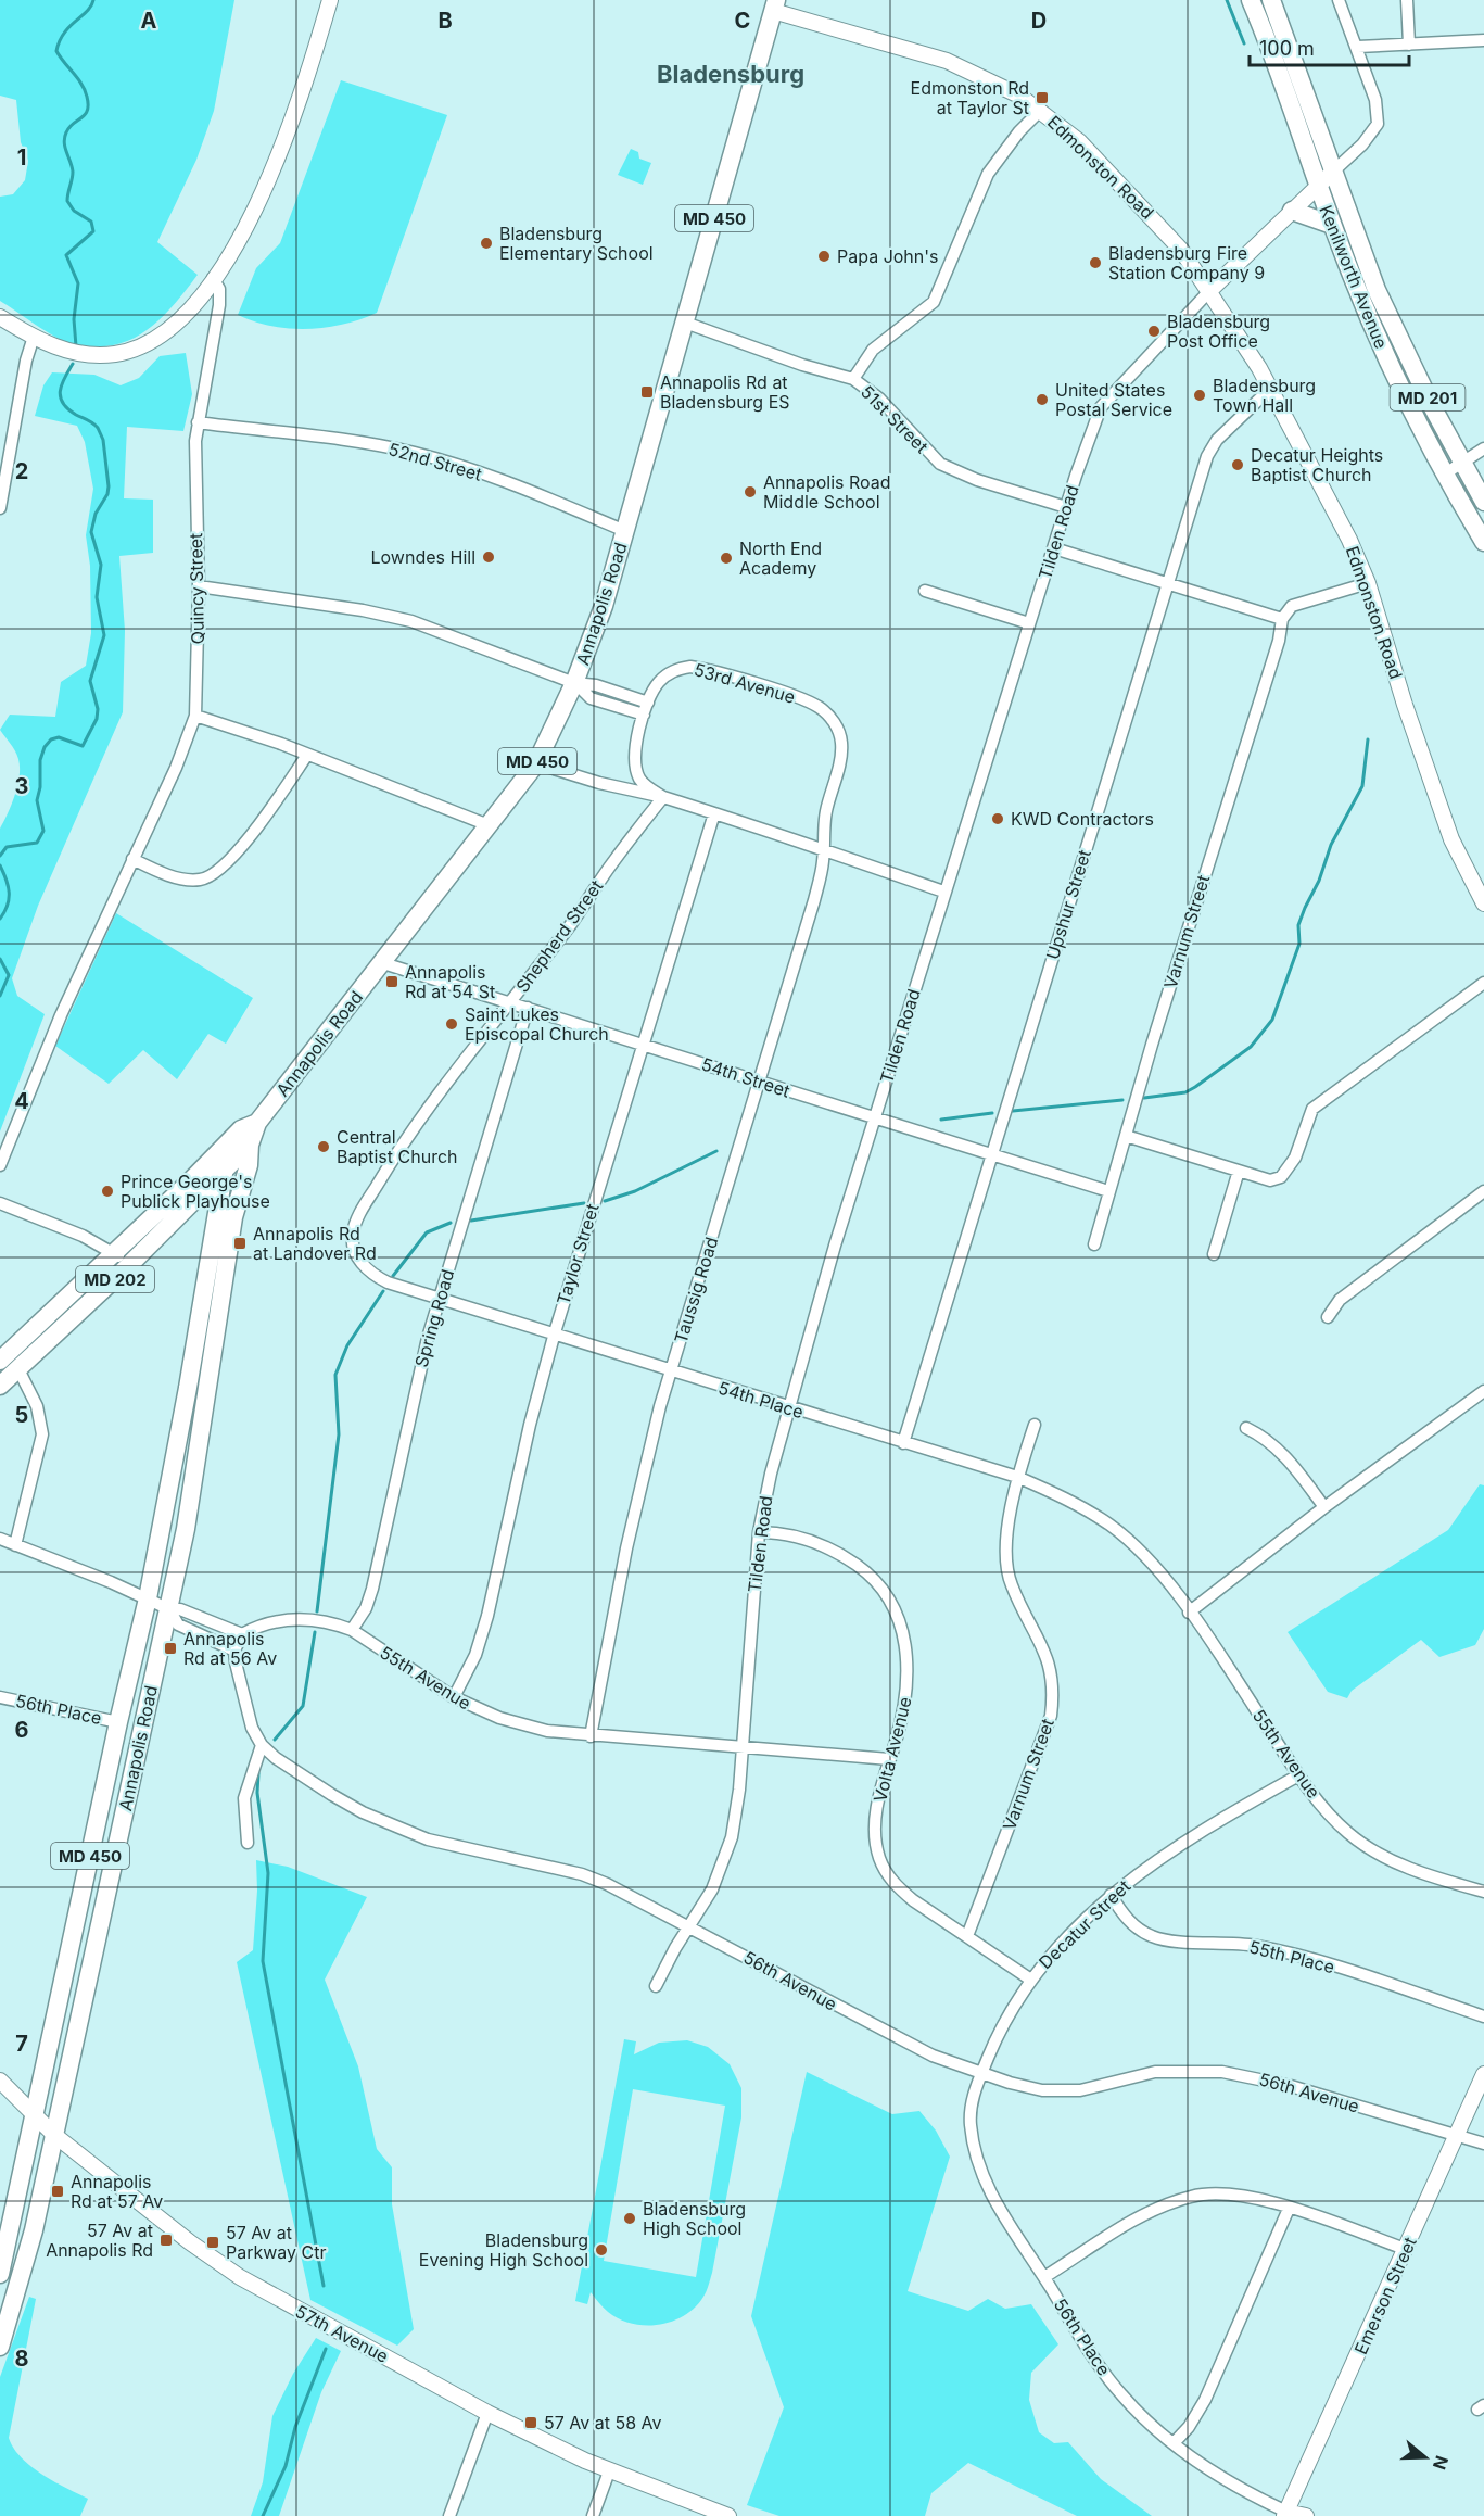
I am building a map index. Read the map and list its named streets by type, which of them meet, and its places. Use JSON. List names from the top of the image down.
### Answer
{
  "streets": {
    "main road": [
      "MD 450",
      "Kenilworth Avenue",
      "MD 201",
      "Annapolis Road",
      "MD 202"
    ],
    "street": [
      "Edmonston Road",
      "51st Street",
      "52nd Street",
      "Tilden Road",
      "Quincy Street",
      "53rd Avenue",
      "Upshur Street",
      "Varnum Street",
      "Shepherd Street",
      "54th Street",
      "Taylor Street",
      "Taussig Road",
      "Spring Road",
      "54th Place",
      "55th Avenue",
      "56th Place",
      "Volta Avenue",
      "Decatur Street",
      "55th Place",
      "56th Avenue",
      "Emerson Street",
      "57th Avenue"
    ]
  },
  "crossings": [
    ["Edmonston Road", "Tilden Road"],
    ["Edmonston Road", "Annapolis Road"],
    ["Edmonston Road", "Upshur Street"],
    ["MD 450", "Annapolis Road"],
    ["MD 450", "MD 202"],
    ["Kenilworth Avenue", "Tilden Road"],
    ["51st Street", "Tilden Road"],
    ["51st Street", "Annapolis Road"],
    ["52nd Street", "Quincy Street"],
    ["52nd Street", "Annapolis Road"],
    ["Tilden Road", "54th Street"],
    ["Tilden Road", "54th Place"],
    ["Tilden Road", "55th Avenue"],
    ["Tilden Road", "Volta Avenue"],
    ["Tilden Road", "56th Avenue"],
    ["Annapolis Road", "54th Street"],
    ["Annapolis Road", "MD 202"],
    ["Annapolis Road", "56th Place"],
    ["Annapolis Road", "57th Avenue"],
    ["53rd Avenue", "Shepherd Street"],
    ["53rd Avenue", "Taussig Road"],
    ["Upshur Street", "54th Street"],
    ["Upshur Street", "54th Place"],
    ["Varnum Street", "54th Street"],
    ["Varnum Street", "54th Place"],
    ["Varnum Street", "Volta Avenue"],
    ["Shepherd Street", "54th Street"],
    ["Shepherd Street", "54th Place"],
    ["54th Street", "Taylor Street"],
    ["54th Street", "Taussig Road"],
    ["54th Street", "Spring Road"],
    ["Taylor Street", "54th Place"],
    ["Taylor Street", "55th Avenue"],
    ["Taussig Road", "54th Place"],
    ["Taussig Road", "55th Avenue"],
    ["Spring Road", "54th Place"],
    ["Spring Road", "55th Avenue"],
    ["54th Place", "55th Avenue"],
    ["55th Avenue", "Volta Avenue"],
    ["55th Avenue", "Decatur Street"],
    ["56th Place", "Decatur Street"],
    ["56th Place", "56th Avenue"],
    ["56th Place", "Emerson Street"],
    ["Volta Avenue", "Decatur Street"],
    ["Decatur Street", "55th Place"],
    ["Decatur Street", "56th Avenue"],
    ["56th Avenue", "Emerson Street"]
  ],
  "districts": ["Bladensburg"],
  "places": {
    "transit": [
      "Edmonston Rd at Taylor St",
      "Annapolis Rd at Bladensburg ES",
      "Annapolis Rd at 54 St",
      "Annapolis Rd at Landover Rd",
      "Annapolis Rd at 56 Av",
      "Annapolis Rd at 57 Av",
      "57 Av at Annapolis Rd",
      "57 Av at Parkway Ctr",
      "57 Av at 58 Av"
    ],
    "other": [
      "Bladensburg Elementary School",
      "Papa John's",
      "Bladensburg Fire Station Company 9",
      "Bladensburg Post Office",
      "Bladensburg Town Hall",
      "United States Postal Service",
      "Decatur Heights Baptist Church",
      "Annapolis Road Middle School",
      "Lowndes Hill",
      "North End Academy",
      "KWD Contractors",
      "Saint Lukes Episcopal Church",
      "Central Baptist Church",
      "Prince George's Publick Playhouse",
      "Bladensburg High School",
      "Bladensburg Evening High School"
    ]
  },
  "scale_bar": "100 m",
  "north": "right",
  "grid": {
    "columns": [
      "A",
      "B",
      "C",
      "D"
    ],
    "rows": [
      "1",
      "2",
      "3",
      "4",
      "5",
      "6",
      "7",
      "8"
    ]
  }
}
